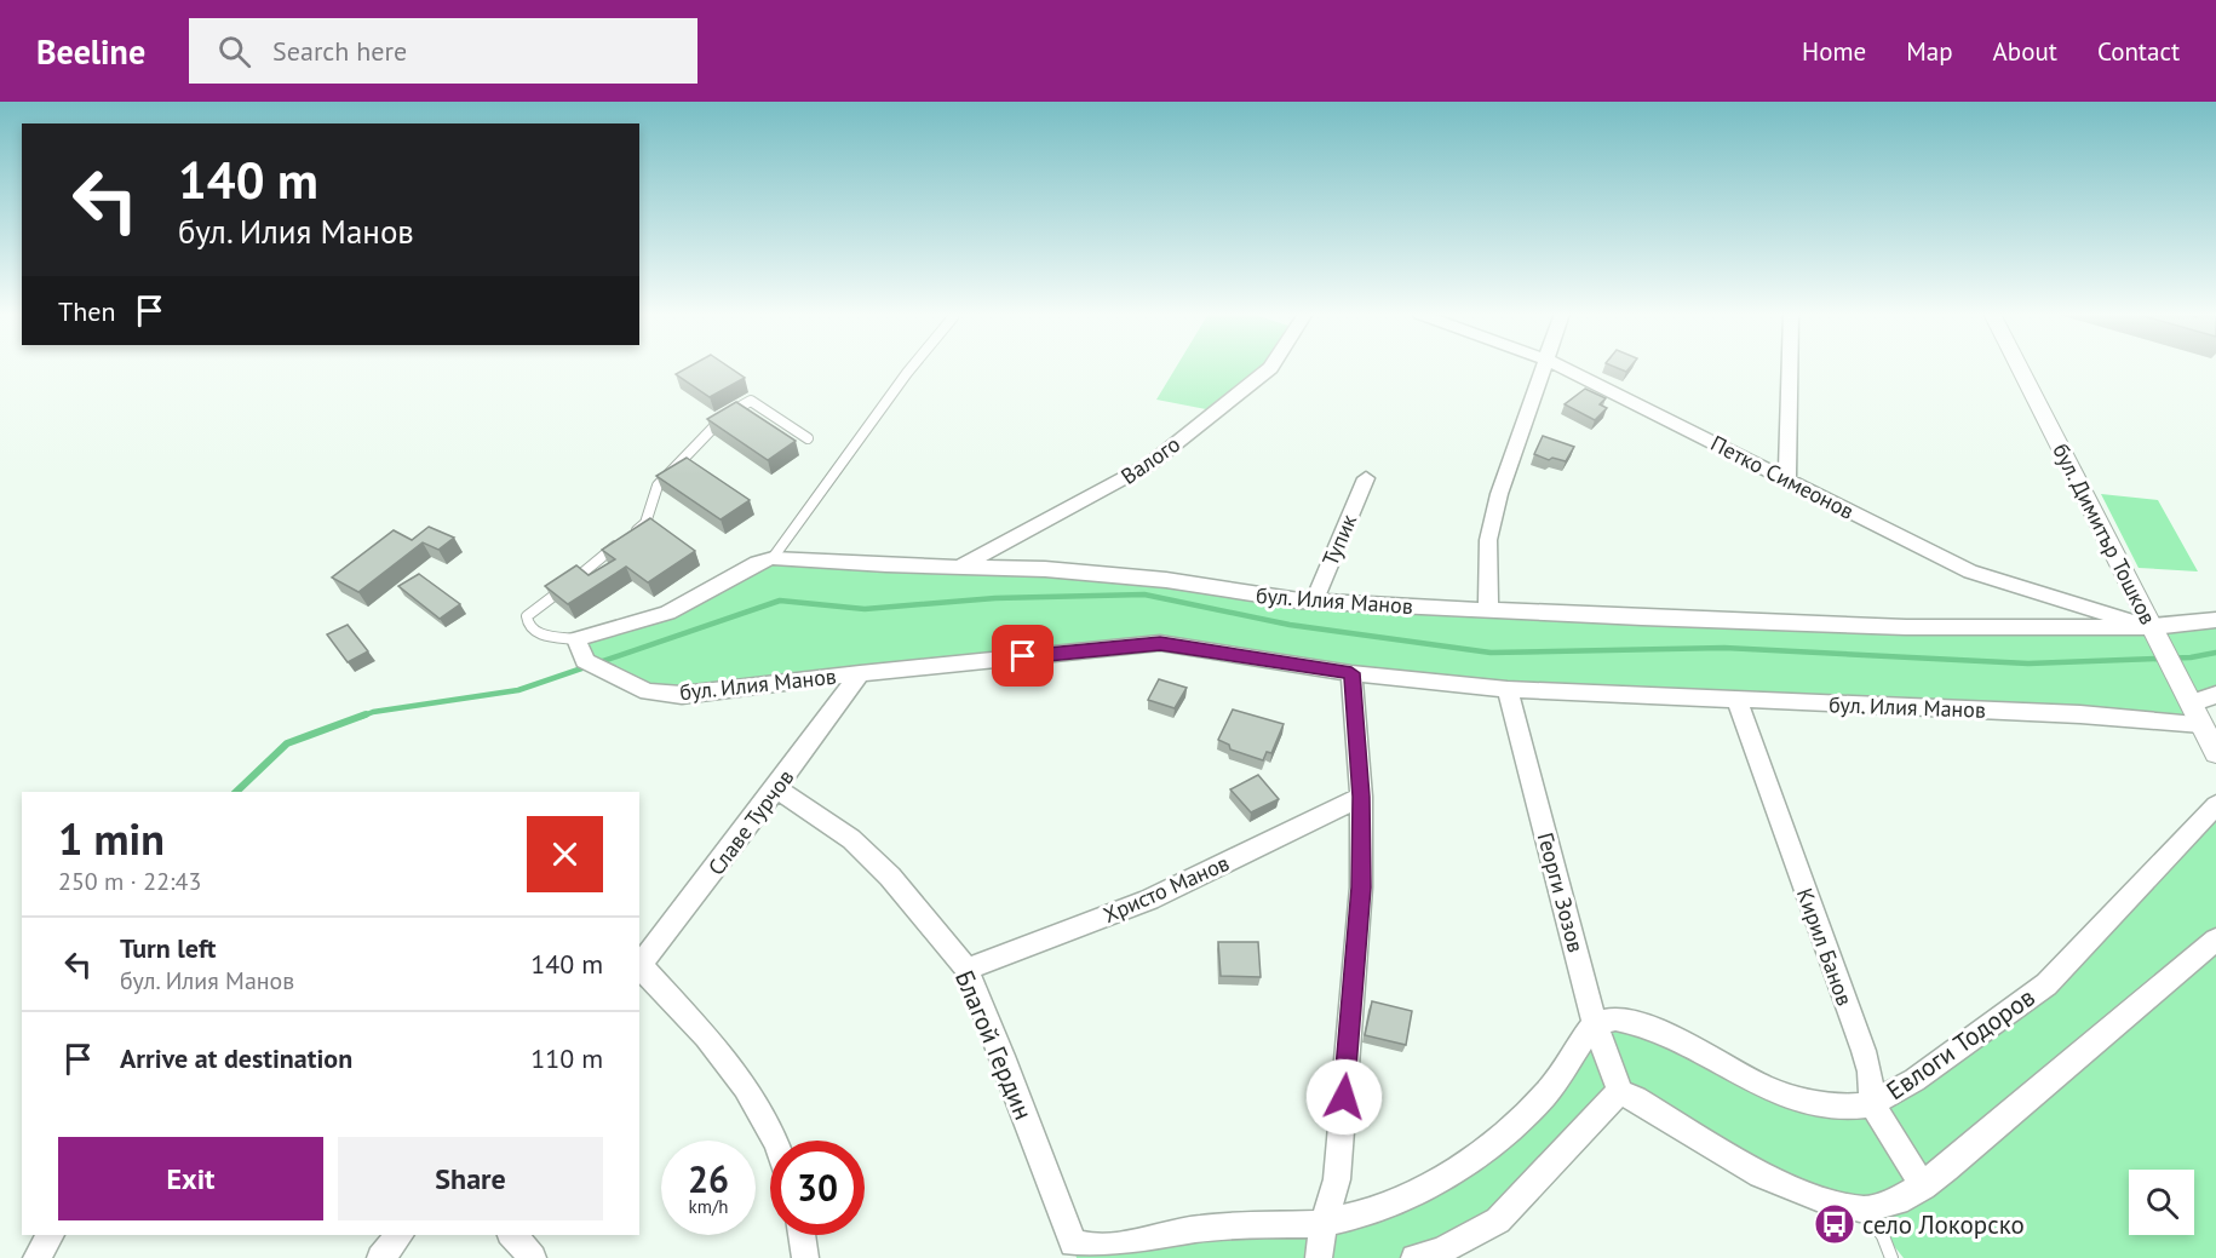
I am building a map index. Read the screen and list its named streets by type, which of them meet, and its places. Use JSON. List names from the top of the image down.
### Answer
{
  "streets": {
    "street": [
      "Валого",
      "Петко Симеонов",
      "бул. Димитър Тошков",
      "Тупик",
      "бул. Илия Манов",
      "Славе Турчов",
      "Христо Манов",
      "Георги Зозов",
      "Кирил Банов",
      "Евлоги Тодоров",
      "Благой Гердин"
    ]
  },
  "crossings": [
    ["Валого", "бул. Илия Манов"],
    ["Петко Симеонов", "бул. Димитър Тошков"],
    ["Петко Симеонов", "бул. Илия Манов"],
    ["бул. Димитър Тошков", "бул. Илия Манов"],
    ["Тупик", "бул. Илия Манов"],
    ["бул. Илия Манов", "Славе Турчов"],
    ["бул. Илия Манов", "Георги Зозов"],
    ["бул. Илия Манов", "Кирил Банов"],
    ["Славе Турчов", "Благой Гердин"],
    ["Христо Манов", "Благой Гердин"],
    ["Георги Зозов", "Евлоги Тодоров"],
    ["Кирил Банов", "Евлоги Тодоров"]
  ],
  "places": {
    "bus stop": ["село Локорско"]
  },
  "page": {
    "header": "Beeline",
    "search": "Search here",
    "nav": [
      "Home",
      "Map",
      "About",
      "Contact"
    ],
    "turn": ["140 m", "бул. Илия Манов"],
    "then": "Then",
    "heading": ["1 min", "250 m · 22:43"],
    "list": [
      {
        "name": "Turn left",
        "note": "бул. Илия Манов",
        "value": "140 m"
      },
      {
        "name": "Arrive at destination",
        "value": "110 m"
      }
    ],
    "buttons": ["Exit", "Share"],
    "speed": "26 km/h",
    "limit": "30"
  }
}
